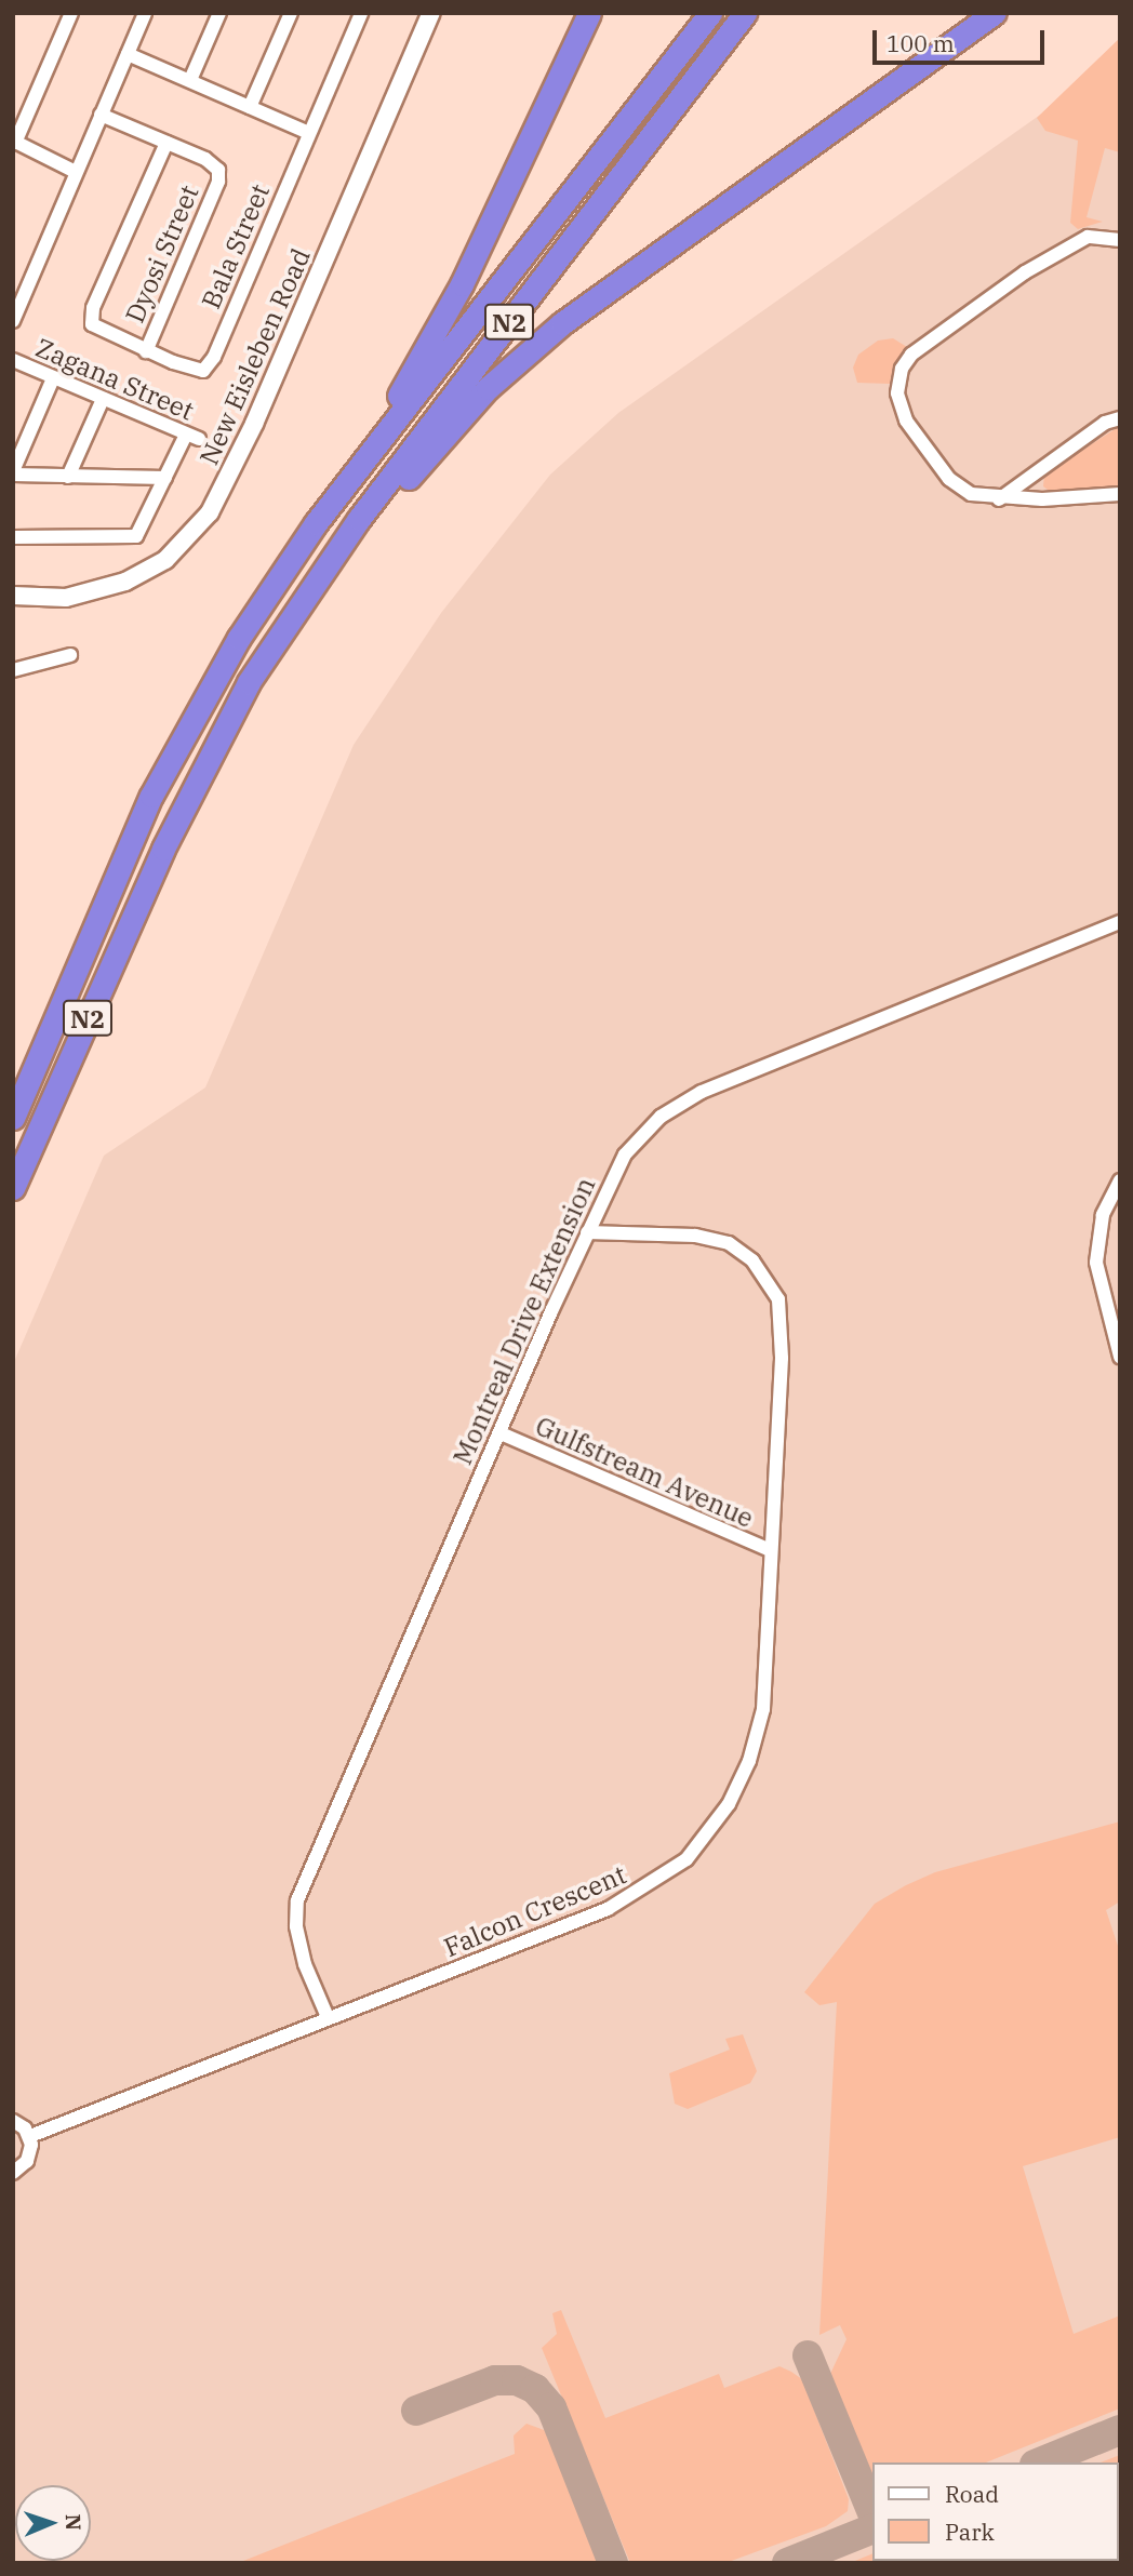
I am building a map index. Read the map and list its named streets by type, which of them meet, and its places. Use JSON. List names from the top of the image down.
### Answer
{
  "streets": {
    "highway": ["N2"],
    "main road": ["New Eisleben Road"],
    "street": [
      "Bala Street",
      "Dyosi Street",
      "Zagana Street",
      "Montreal Drive Extension",
      "Gulfstream Avenue",
      "Falcon Crescent"
    ]
  },
  "crossings": [
    ["Bala Street", "Dyosi Street"],
    ["Montreal Drive Extension", "Gulfstream Avenue"],
    ["Montreal Drive Extension", "Falcon Crescent"],
    ["Gulfstream Avenue", "Falcon Crescent"]
  ],
  "legend": ["Road", "Park"],
  "scale_bar": "100 m",
  "north": "right"
}
